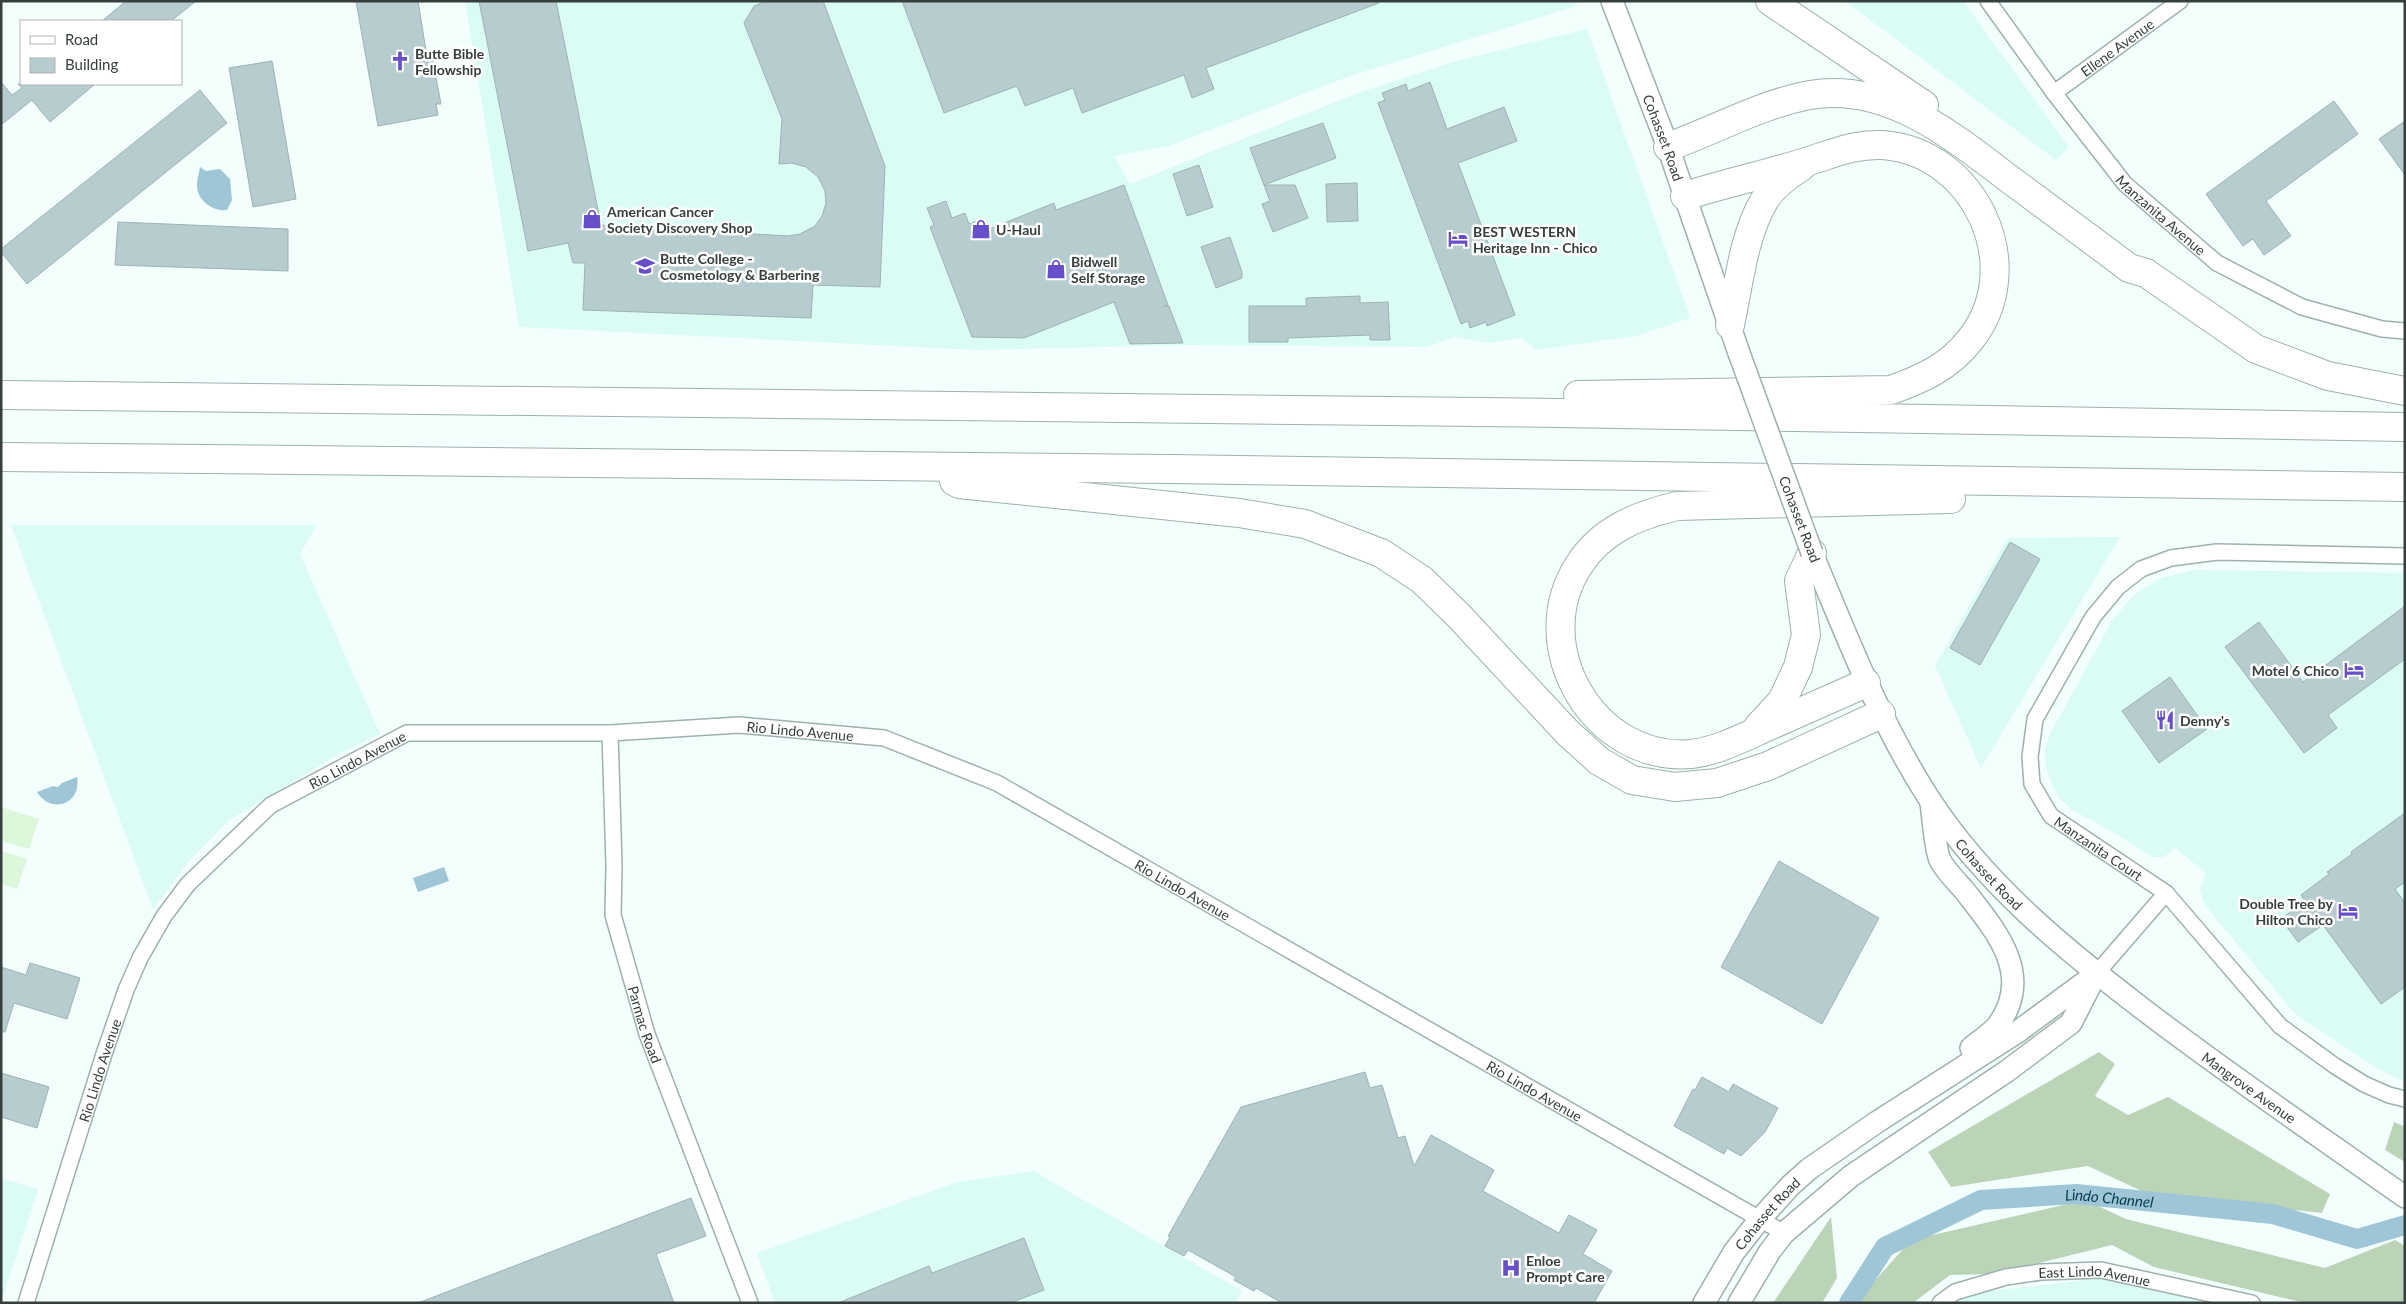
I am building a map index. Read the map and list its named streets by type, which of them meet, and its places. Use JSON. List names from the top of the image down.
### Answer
{
  "streets": {
    "main road": ["Cohasset Road", "Mangrove Avenue"],
    "street": [
      "Ellene Avenue",
      "Manzanita Avenue",
      "Rio Lindo Avenue",
      "Manzanita Court",
      "Parmac Road",
      "East Lindo Avenue"
    ]
  },
  "crossings": [
    ["Ellene Avenue", "Manzanita Avenue"],
    ["Cohasset Road", "Rio Lindo Avenue"],
    ["Cohasset Road", "Mangrove Avenue"],
    ["Rio Lindo Avenue", "Parmac Road"]
  ],
  "water": ["Lindo Channel"],
  "places": {
    "church": ["Butte Bible Fellowship"],
    "shop": ["American Cancer Society Discovery Shop", "U-Haul", "Bidwell Self Storage"],
    "hotel": ["BEST WESTERN Heritage Inn - Chico", "Motel 6 Chico", "Double Tree by Hilton Chico"],
    "school or university": ["Butte College - Cosmetology & Barbering"],
    "restaurant": ["Denny's"],
    "hospital": ["Enloe Prompt Care"]
  },
  "legend": ["Road", "Building"]
}
